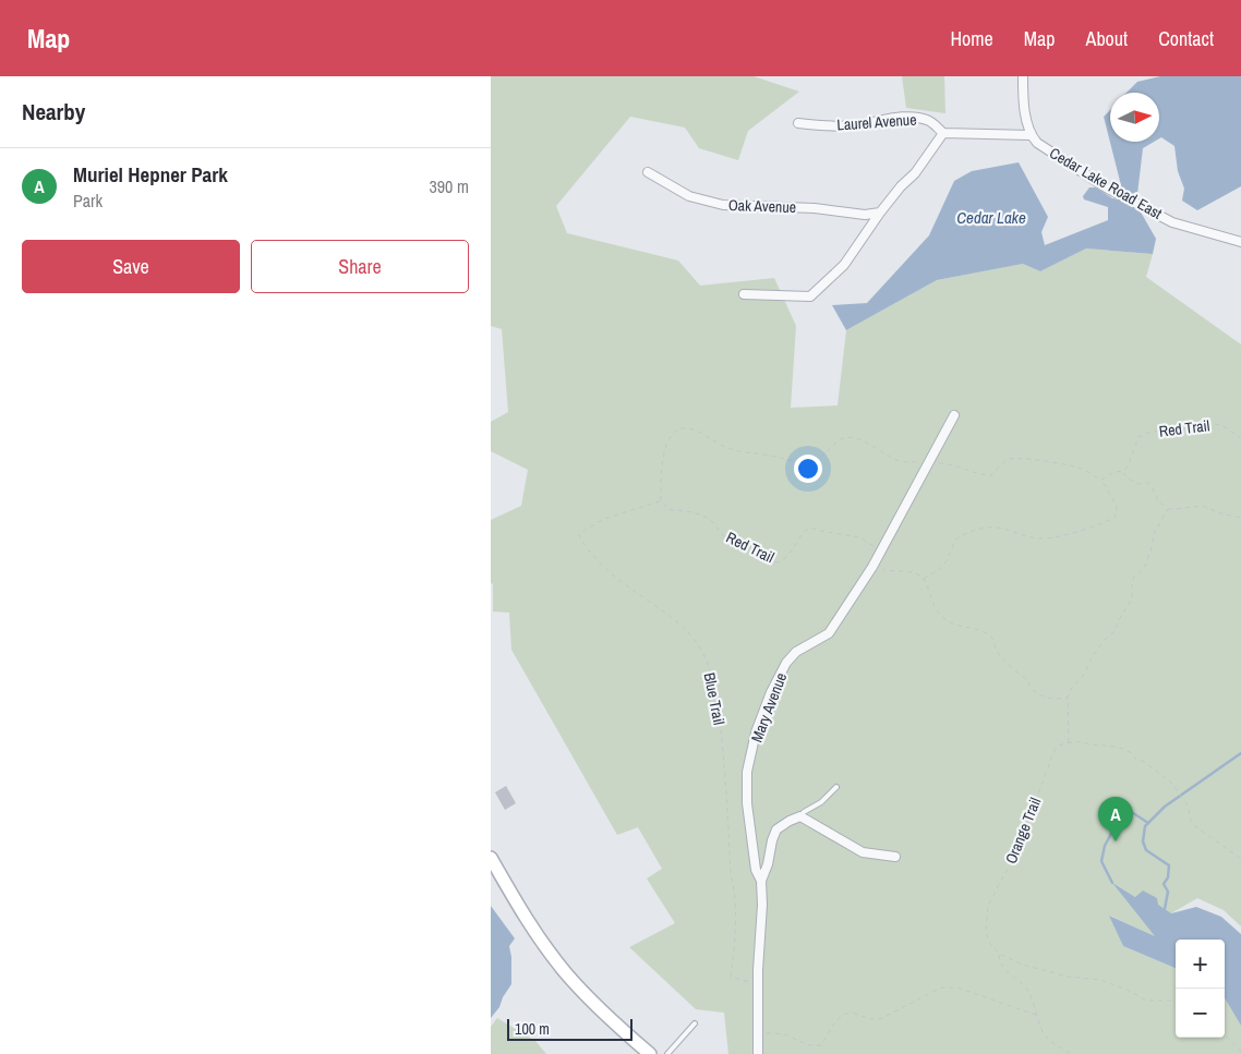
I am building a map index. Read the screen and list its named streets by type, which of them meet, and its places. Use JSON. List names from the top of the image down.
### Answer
{
  "streets": {
    "street": [
      "Laurel Avenue",
      "Cedar Lake Road East",
      "Oak Avenue",
      "Mary Avenue"
    ],
    "path": ["Red Trail", "Blue Trail", "Orange Trail"]
  },
  "crossings": [
    ["Red Trail", "Blue Trail"],
    ["Red Trail", "Mary Avenue"],
    ["Blue Trail", "Mary Avenue"]
  ],
  "water": ["Cedar Lake"],
  "scale_bar": "100 m",
  "north": "right",
  "page": {
    "header": "Map",
    "nav": [
      "Home",
      "Map",
      "About",
      "Contact"
    ],
    "heading": "Nearby",
    "list": [
      {
        "mark": "A",
        "name": "Muriel Hepner Park",
        "note": "Park",
        "value": "390 m"
      }
    ],
    "buttons": ["Save", "Share"],
    "pins": "A",
    "map_buttons": ["+", "−"],
    "scale": "100 m"
  }
}
